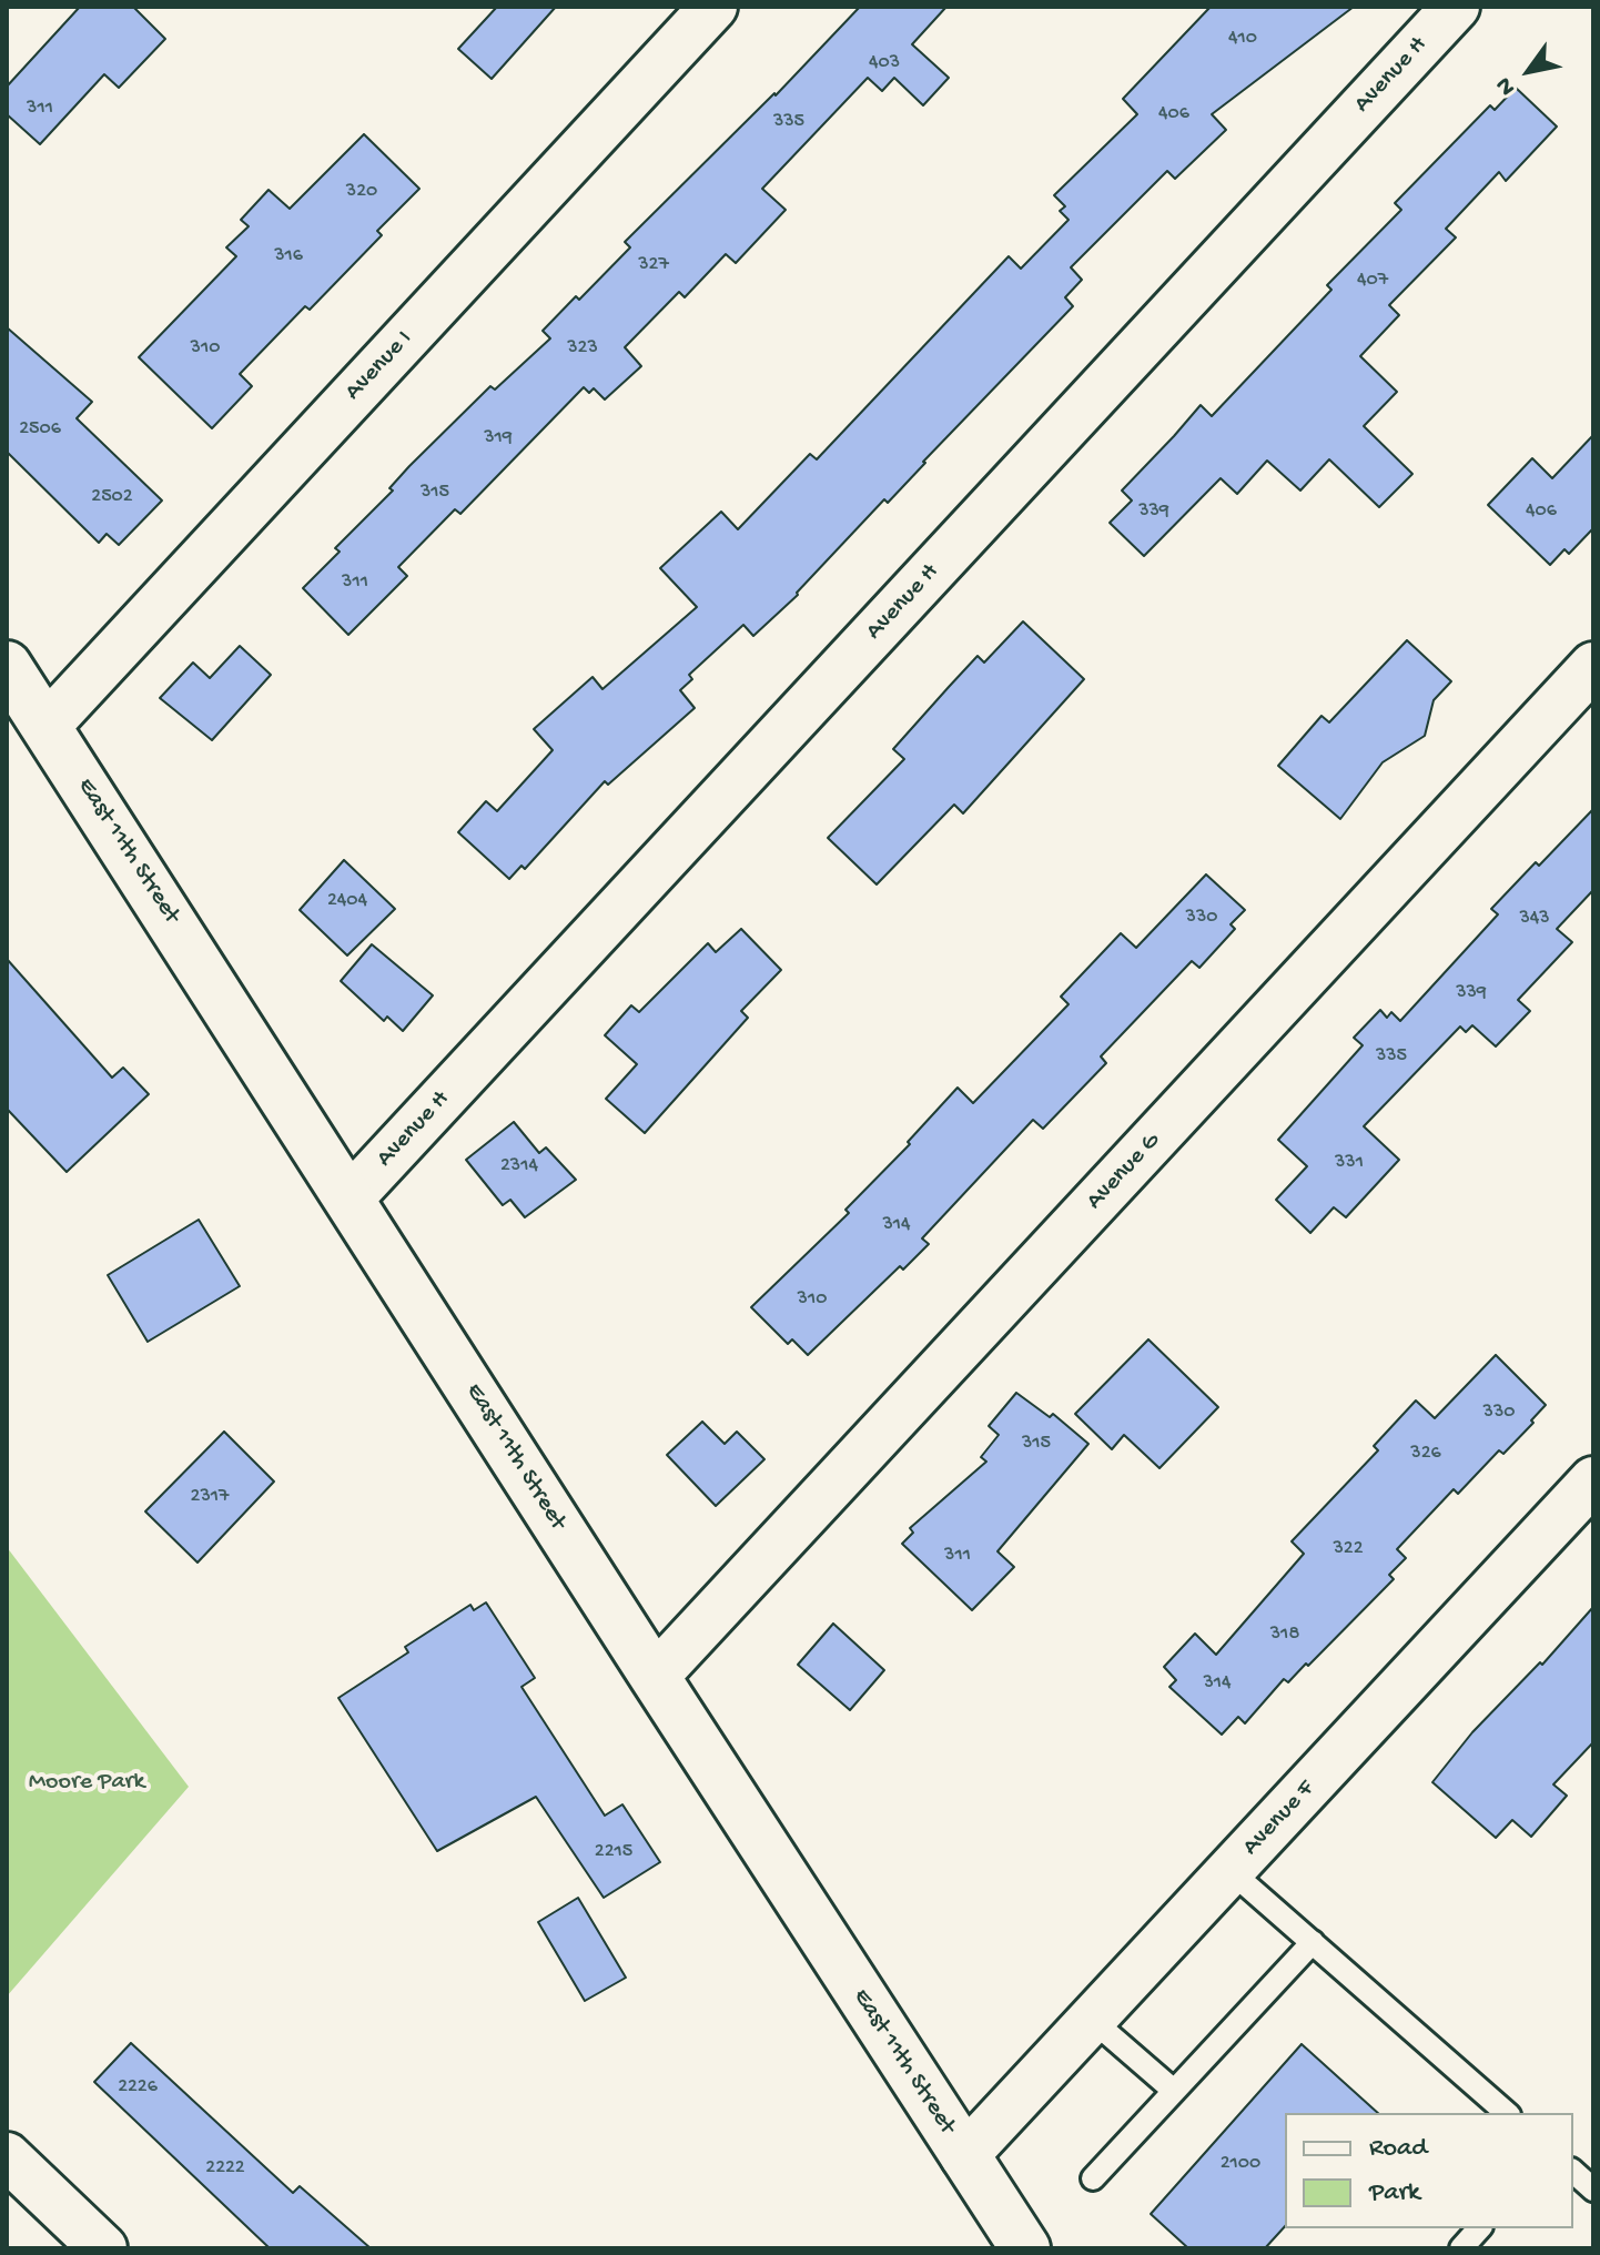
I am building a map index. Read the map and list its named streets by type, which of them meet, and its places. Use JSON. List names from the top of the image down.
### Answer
{
  "streets": {
    "street": [
      "Avenue H",
      "Avenue I",
      "East 11th Street",
      "Avenue G",
      "Avenue F"
    ]
  },
  "crossings": [
    ["Avenue H", "East 11th Street"],
    ["Avenue I", "East 11th Street"],
    ["East 11th Street", "Avenue G"],
    ["East 11th Street", "Avenue F"]
  ],
  "parks": ["Moore Park"],
  "house_numbers": [
    "410",
    "403",
    "311",
    "406",
    "335",
    "320",
    "316",
    "327",
    "407",
    "310",
    "323",
    "2506",
    "319",
    "315",
    "2502",
    "339",
    "406",
    "311",
    "2404",
    "330",
    "343",
    "339",
    "335",
    "331",
    "2314",
    "314",
    "310",
    "330",
    "315",
    "326",
    "2317",
    "322",
    "311",
    "318",
    "314",
    "2215",
    "2226",
    "2100",
    "2222"
  ],
  "legend": ["Road", "Park"],
  "north": "bottom left"
}
